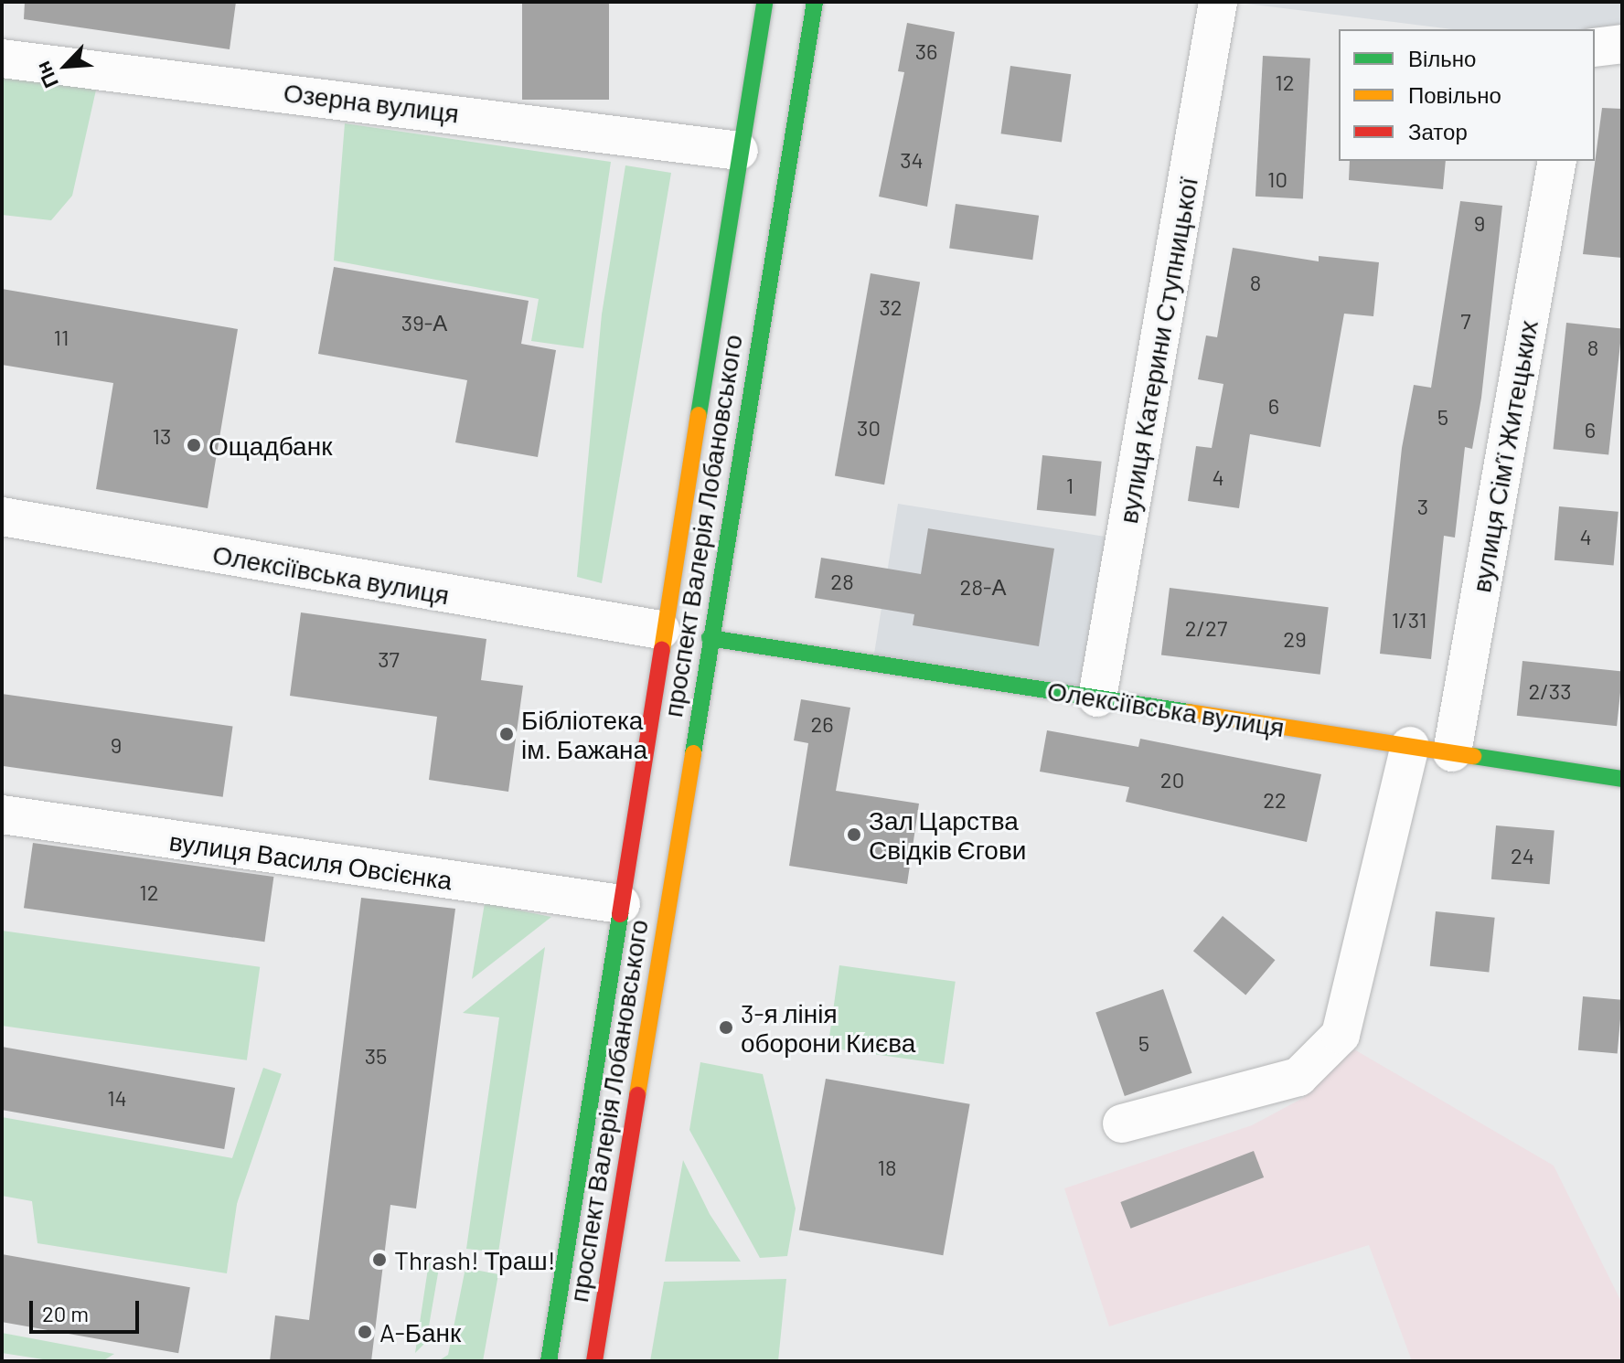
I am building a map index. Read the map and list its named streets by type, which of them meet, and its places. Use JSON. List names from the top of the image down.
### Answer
{
  "streets": {
    "main road": ["проспект Валерія Лобановського", "Олексіївська вулиця"],
    "street": [
      "Озерна вулиця",
      "вулиця Катерини Ступницької",
      "вулиця Сімʼї Житецьких",
      "вулиця Василя Овсієнка"
    ]
  },
  "crossings": [
    ["Озерна вулиця", "проспект Валерія Лобановського"],
    ["вулиця Катерини Ступницької", "Олексіївська вулиця"],
    ["вулиця Сімʼї Житецьких", "Олексіївська вулиця"],
    ["проспект Валерія Лобановського", "Олексіївська вулиця"],
    ["проспект Валерія Лобановського", "вулиця Василя Овсієнка"]
  ],
  "places": [
    "Ощадбанк",
    "Бібліотека ім. Бажана",
    "Зал Царства Свідків Єгови",
    "3-я лінія оборони Києва",
    "Thrash! Траш!",
    "A-Банк"
  ],
  "house_numbers": [
    "36",
    "12",
    "34",
    "10",
    "9",
    "8",
    "32",
    "7",
    "39-А",
    "11",
    "8",
    "6",
    "5",
    "30",
    "6",
    "13",
    "4",
    "1",
    "3",
    "4",
    "28",
    "28-А",
    "1/31",
    "2/27",
    "29",
    "37",
    "2/33",
    "26",
    "9",
    "20",
    "22",
    "24",
    "12",
    "5",
    "35",
    "14",
    "18"
  ],
  "legend": ["Вільно", "Повільно", "Затор"],
  "scale_bar": "20 m",
  "north": "bottom left"
}
